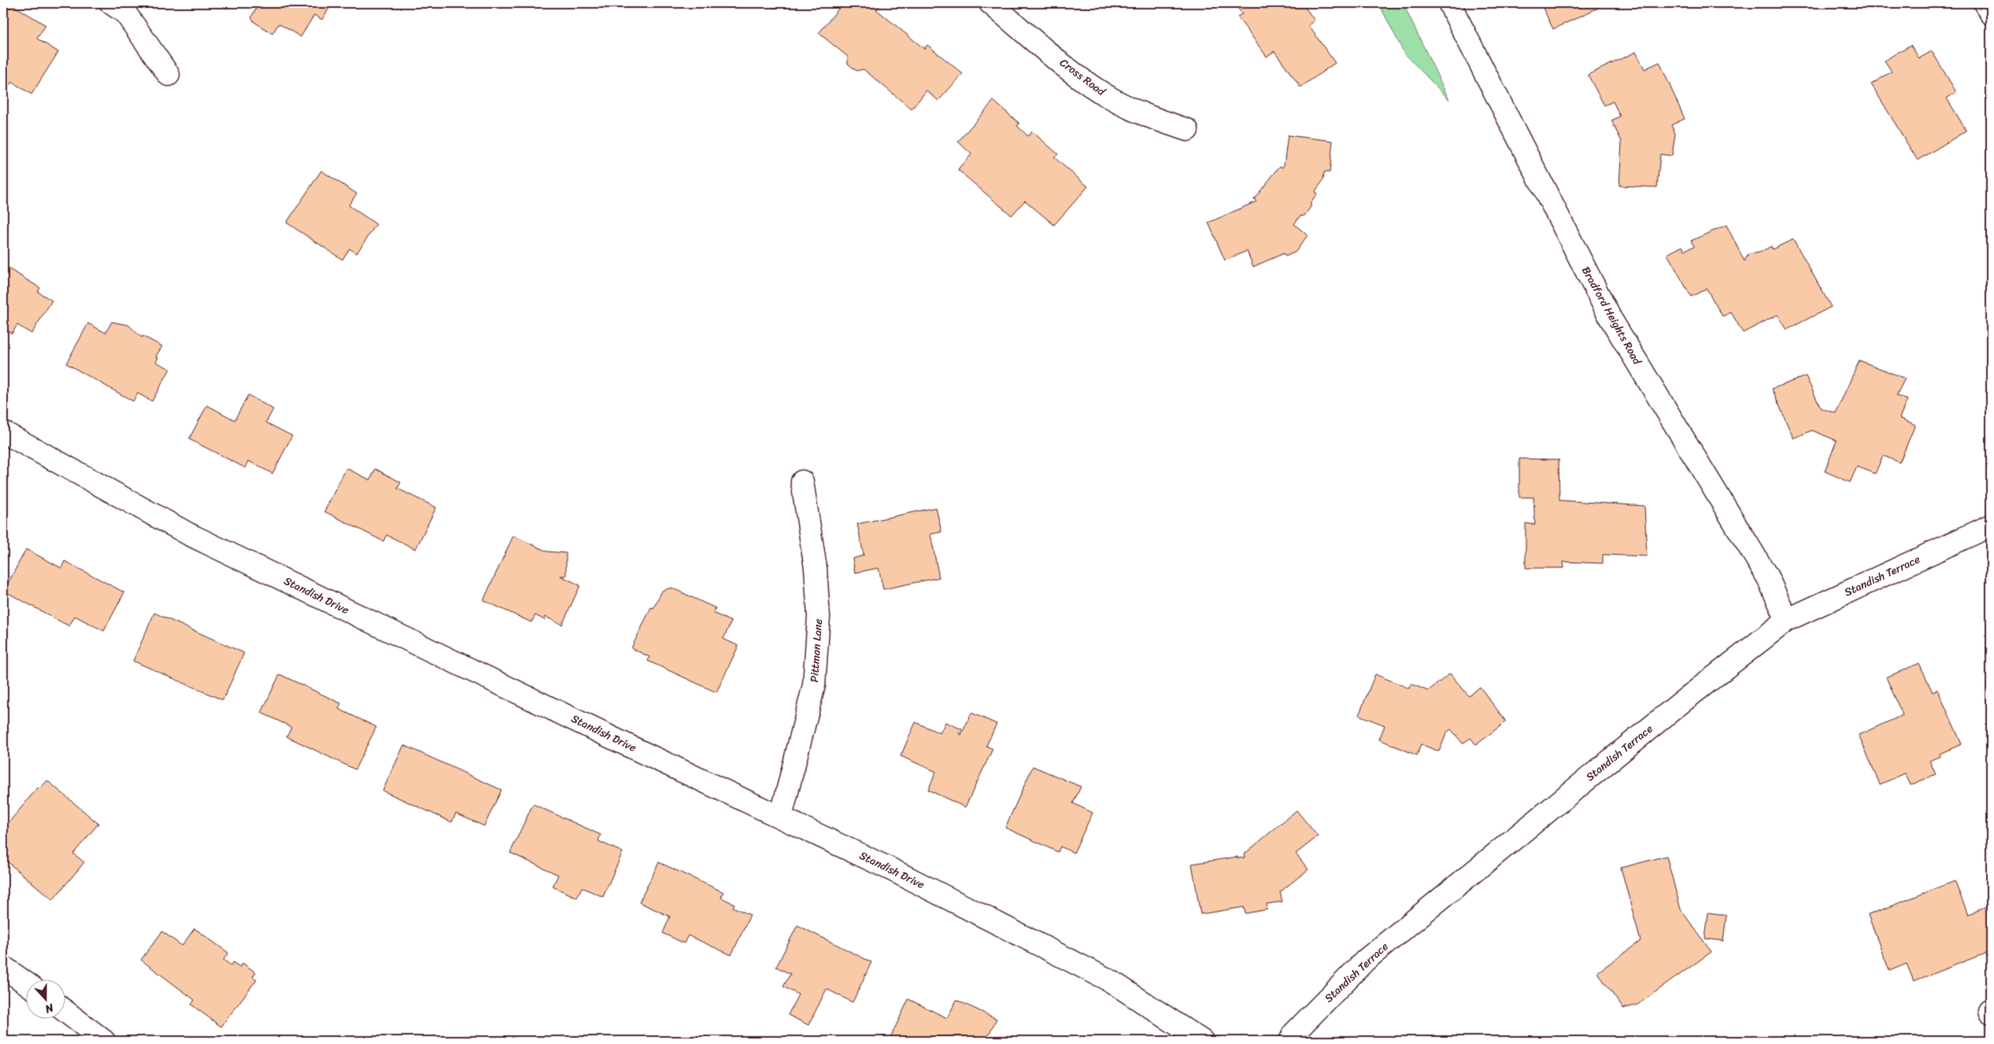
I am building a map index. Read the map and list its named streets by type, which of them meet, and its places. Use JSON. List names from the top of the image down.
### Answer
{
  "streets": {
    "street": [
      "Cross Road",
      "Bradford Heights Road",
      "Standish Terrace",
      "Standish Drive",
      "Pittman Lane"
    ]
  },
  "crossings": [
    ["Bradford Heights Road", "Standish Terrace"],
    ["Standish Drive", "Pittman Lane"]
  ],
  "north": "bottom"
}
